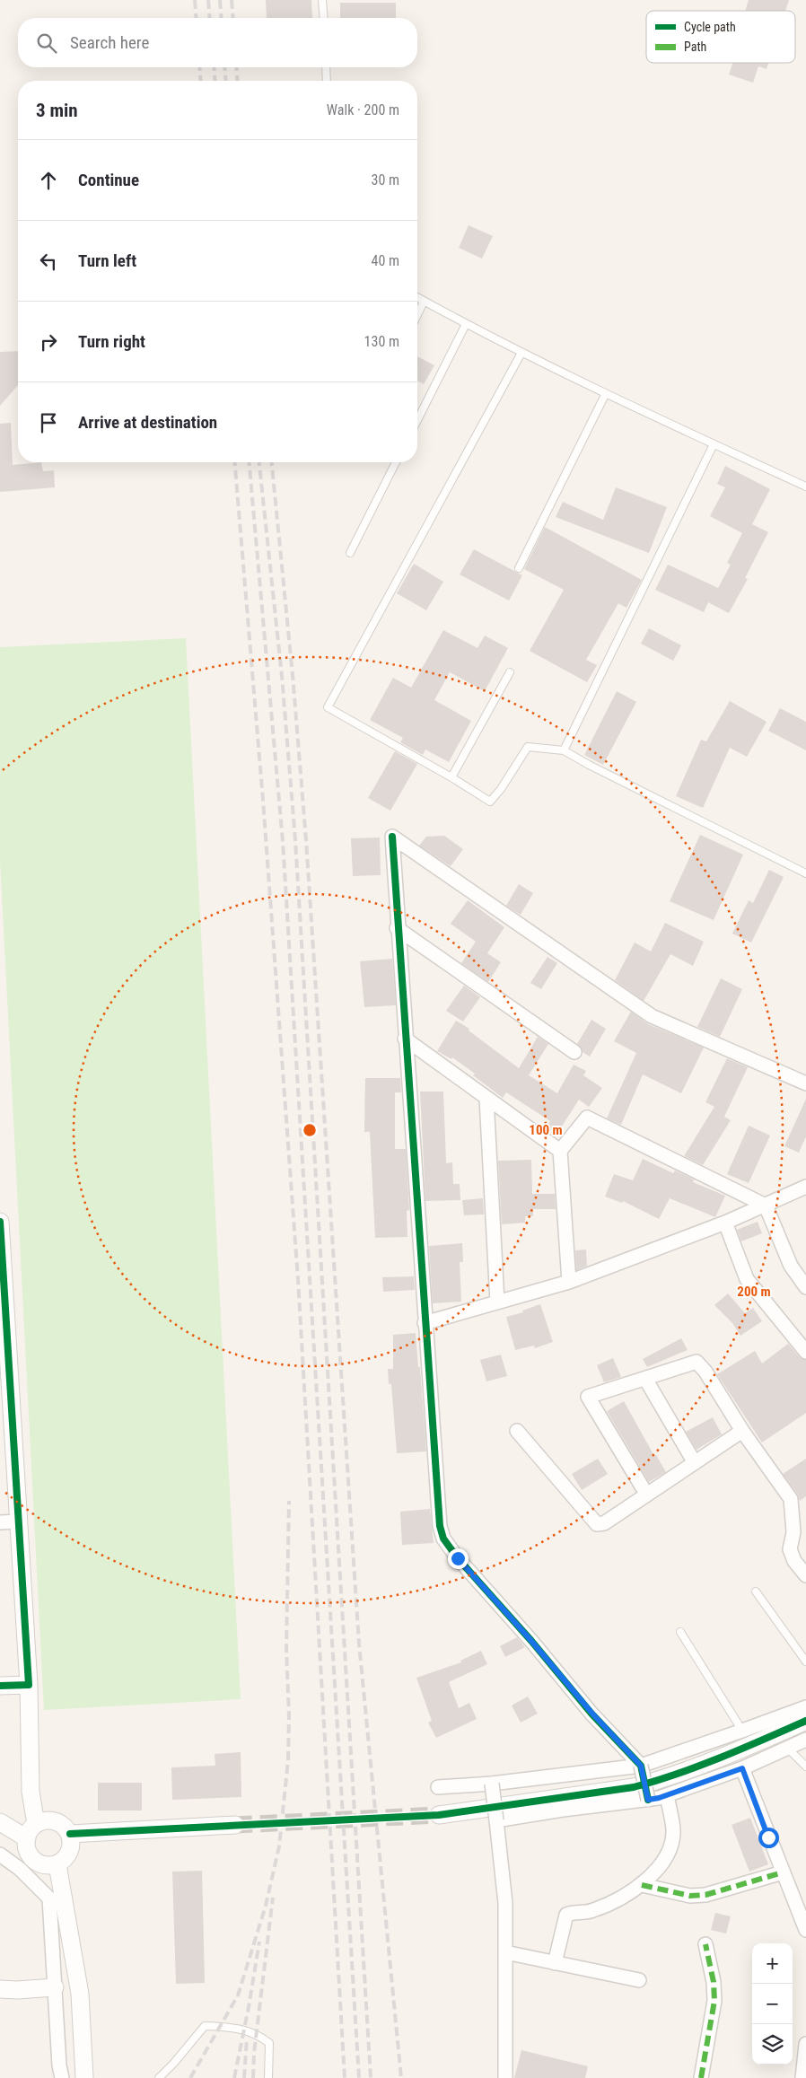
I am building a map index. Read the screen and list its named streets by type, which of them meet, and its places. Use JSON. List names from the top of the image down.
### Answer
{
  "legend": ["Cycle path", "Path"],
  "page": {
    "search": "Search here",
    "heading": ["3 min", "Walk · 200 m"],
    "list": [
      ["Continue", "30 m"],
      ["Turn left", "40 m"],
      ["Turn right", "130 m"],
      "Arrive at destination"
    ],
    "map_buttons": ["+", "−"]
  },
  "rings": ["100 m", "200 m"]
}
